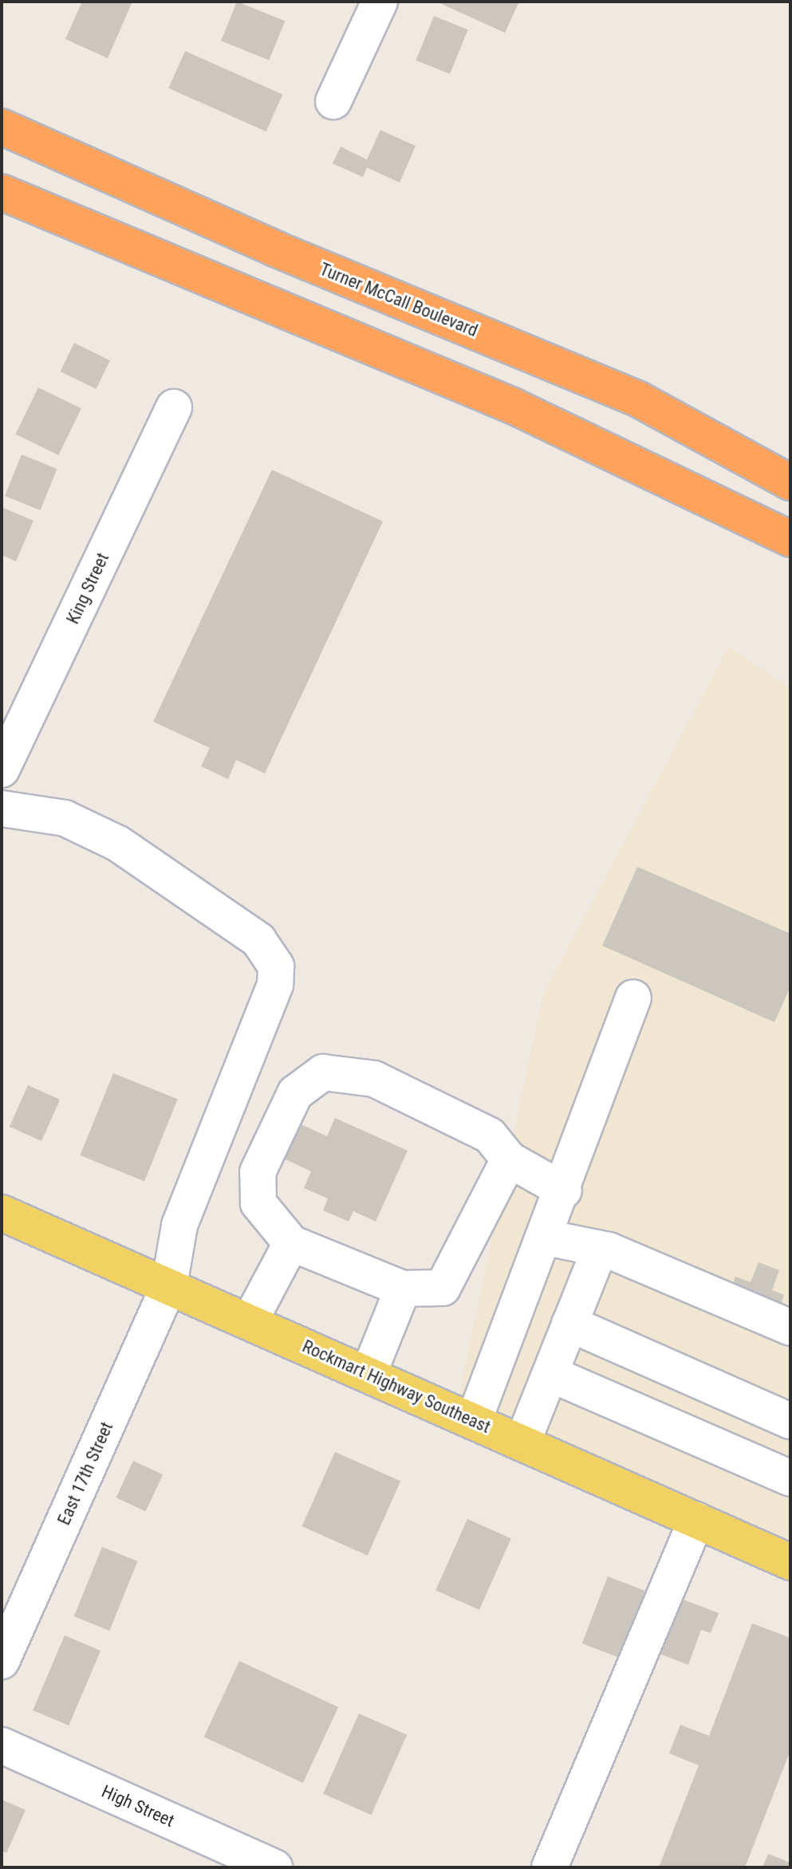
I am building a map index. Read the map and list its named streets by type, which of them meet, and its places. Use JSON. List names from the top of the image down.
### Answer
{
  "streets": {
    "highway": ["Turner McCall Boulevard"],
    "main road": ["Rockmart Highway Southeast"],
    "street": ["King Street", "East 17th Street", "High Street"]
  },
  "crossings": [
    ["Rockmart Highway Southeast", "East 17th Street"]
  ]
}
